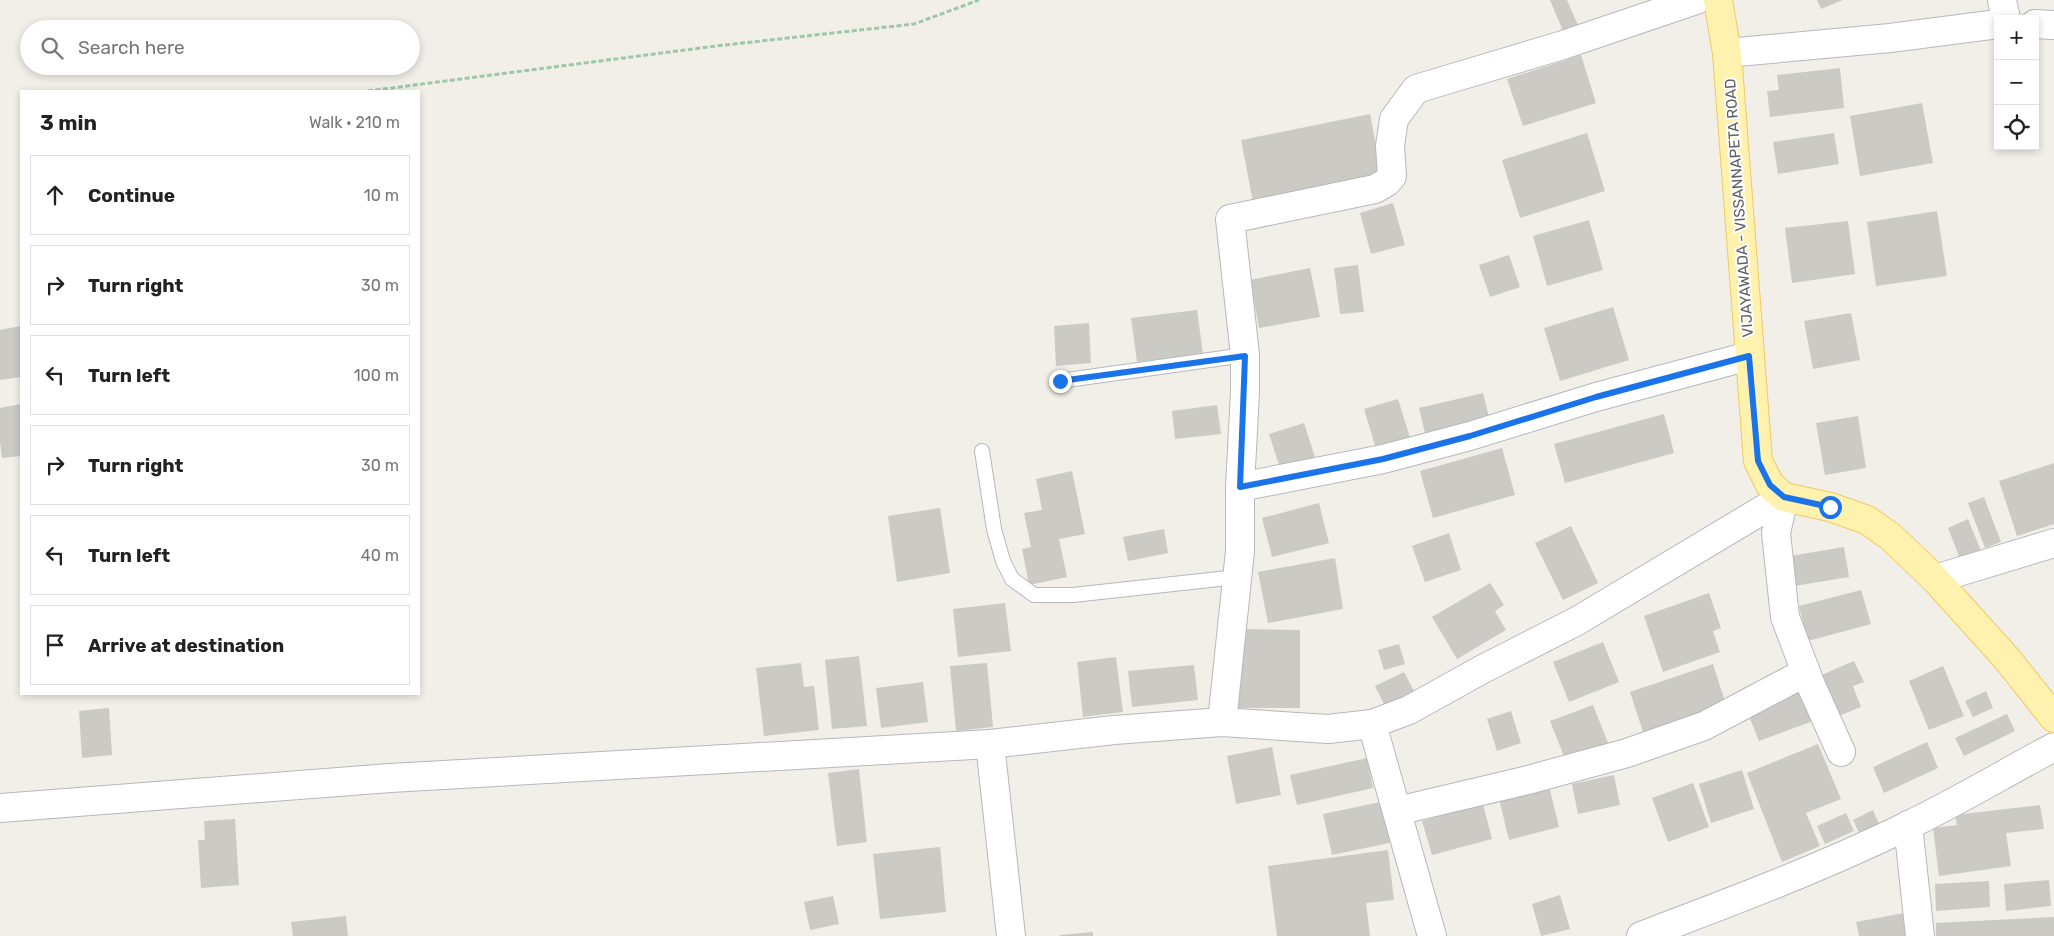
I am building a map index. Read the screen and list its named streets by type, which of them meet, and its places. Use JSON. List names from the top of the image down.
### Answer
{
  "streets": {
    "main road": ["VIJAYAWADA - VISSANNAPETA ROAD"]
  },
  "page": {
    "map_buttons": ["+", "−"],
    "search": "Search here",
    "heading": ["3 min", "Walk · 210 m"],
    "list": [
      ["Continue", "10 m"],
      ["Turn right", "30 m"],
      ["Turn left", "100 m"],
      ["Turn right", "30 m"],
      ["Turn left", "40 m"],
      "Arrive at destination"
    ]
  }
}
